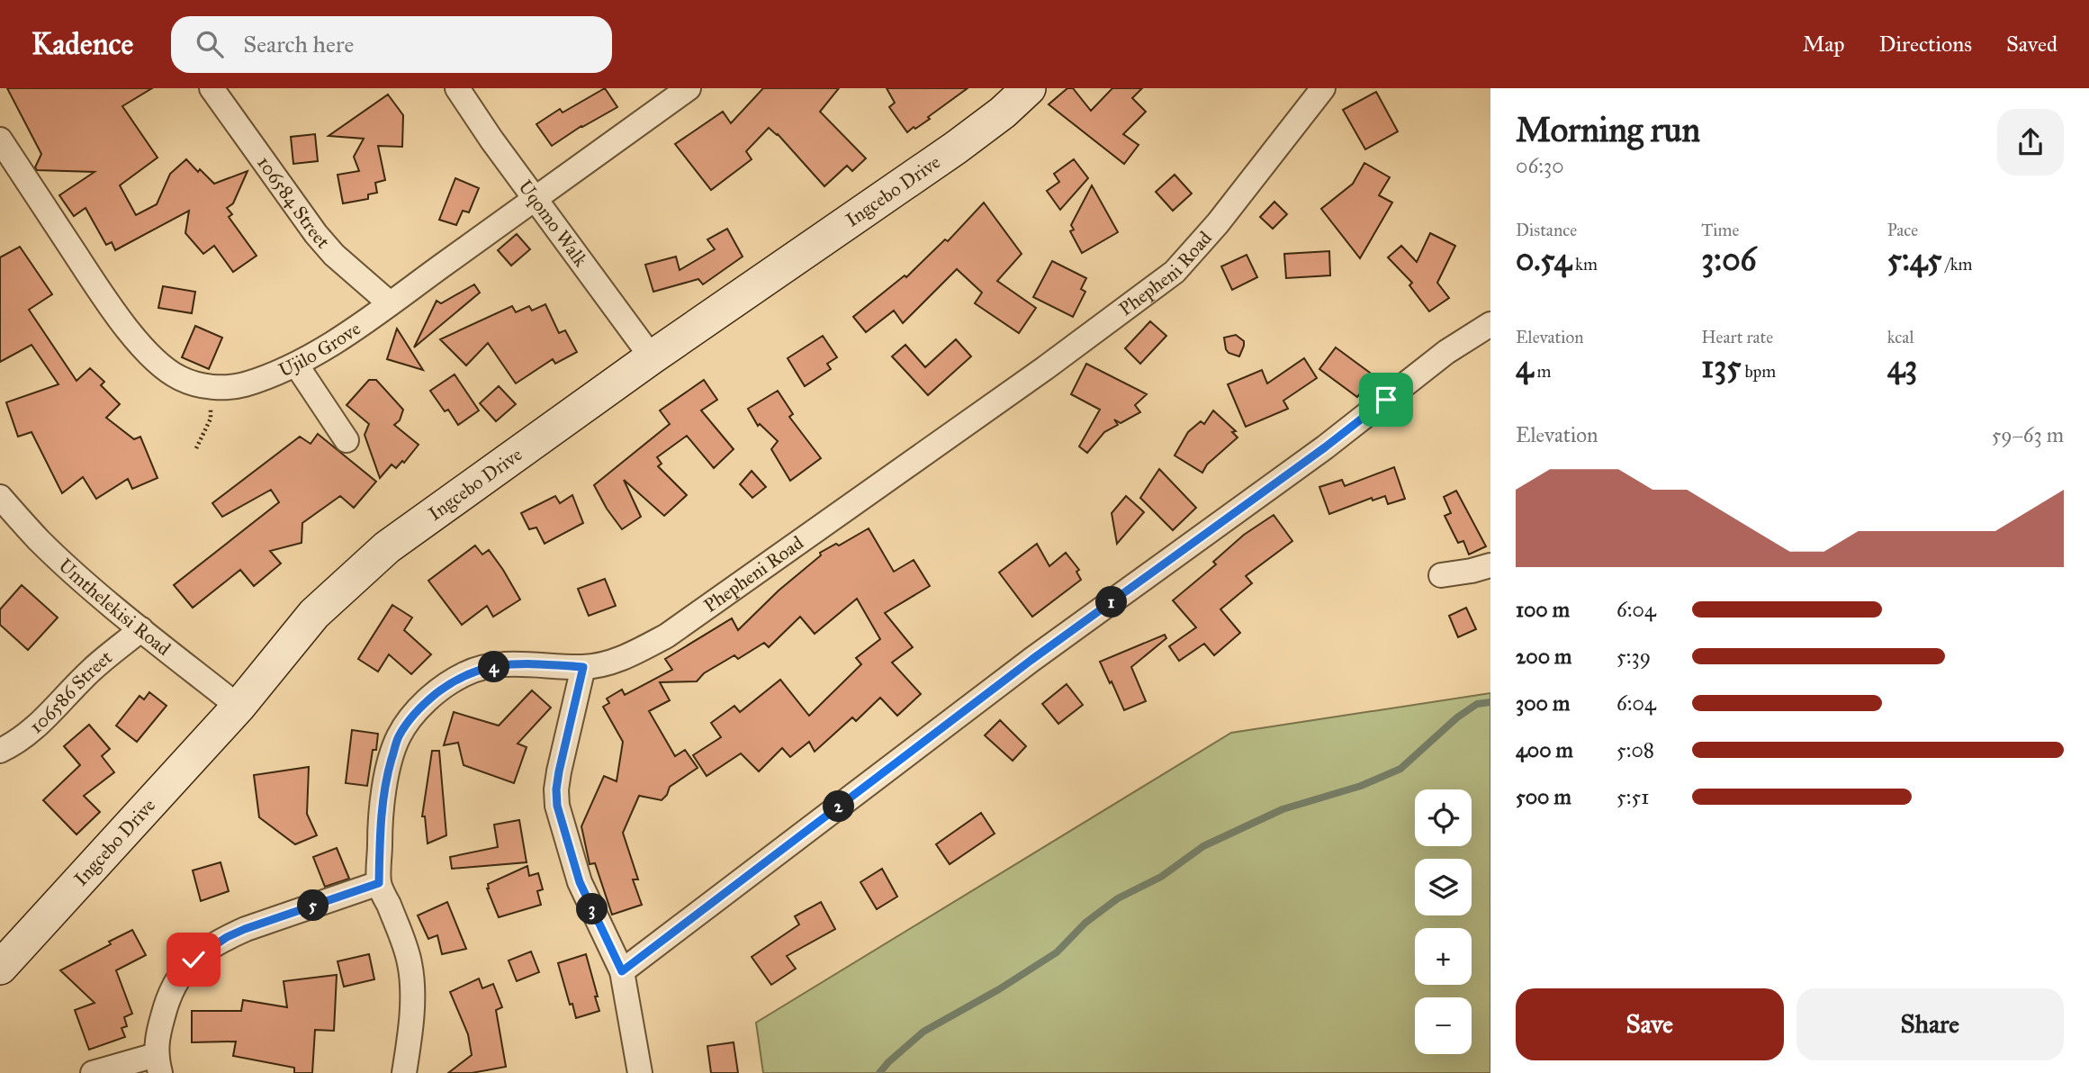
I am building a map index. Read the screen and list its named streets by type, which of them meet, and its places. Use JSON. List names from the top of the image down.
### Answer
{
  "streets": {
    "main road": ["Ingcebo Drive"],
    "street": [
      "106584 Street",
      "Uqomo Walk",
      "Phepheni Road",
      "Ujilo Grove",
      "Umthelekisi Road",
      "106586 Street"
    ]
  },
  "crossings": [
    ["Ingcebo Drive", "Uqomo Walk"],
    ["Ingcebo Drive", "Umthelekisi Road"],
    ["106584 Street", "Ujilo Grove"],
    ["Uqomo Walk", "Ujilo Grove"],
    ["Umthelekisi Road", "106586 Street"]
  ],
  "page": {
    "header": "Kadence",
    "search": "Search here",
    "nav": ["Map", "Directions", "Saved"],
    "heading": ["Morning run", "06:30"],
    "stats": [
      ["Distance", "0.54 km"],
      ["Time", "3:06"],
      ["Pace", "5:45 /km"],
      ["Elevation", "4 m"],
      ["Heart rate", "135 bpm"],
      ["kcal", "43"]
    ],
    "chart": ["Elevation", "59–63 m"],
    "pins": [
      "1",
      "4",
      "2",
      "5",
      "3"
    ],
    "list": [
      {
        "name": "100 m",
        "note": "6:04"
      },
      {
        "name": "200 m",
        "note": "5:39"
      },
      {
        "name": "300 m",
        "note": "6:04"
      },
      {
        "name": "400 m",
        "note": "5:08"
      },
      {
        "name": "500 m",
        "note": "5:51"
      }
    ],
    "map_buttons": ["+", "−"],
    "buttons": ["Save", "Share"]
  }
}
